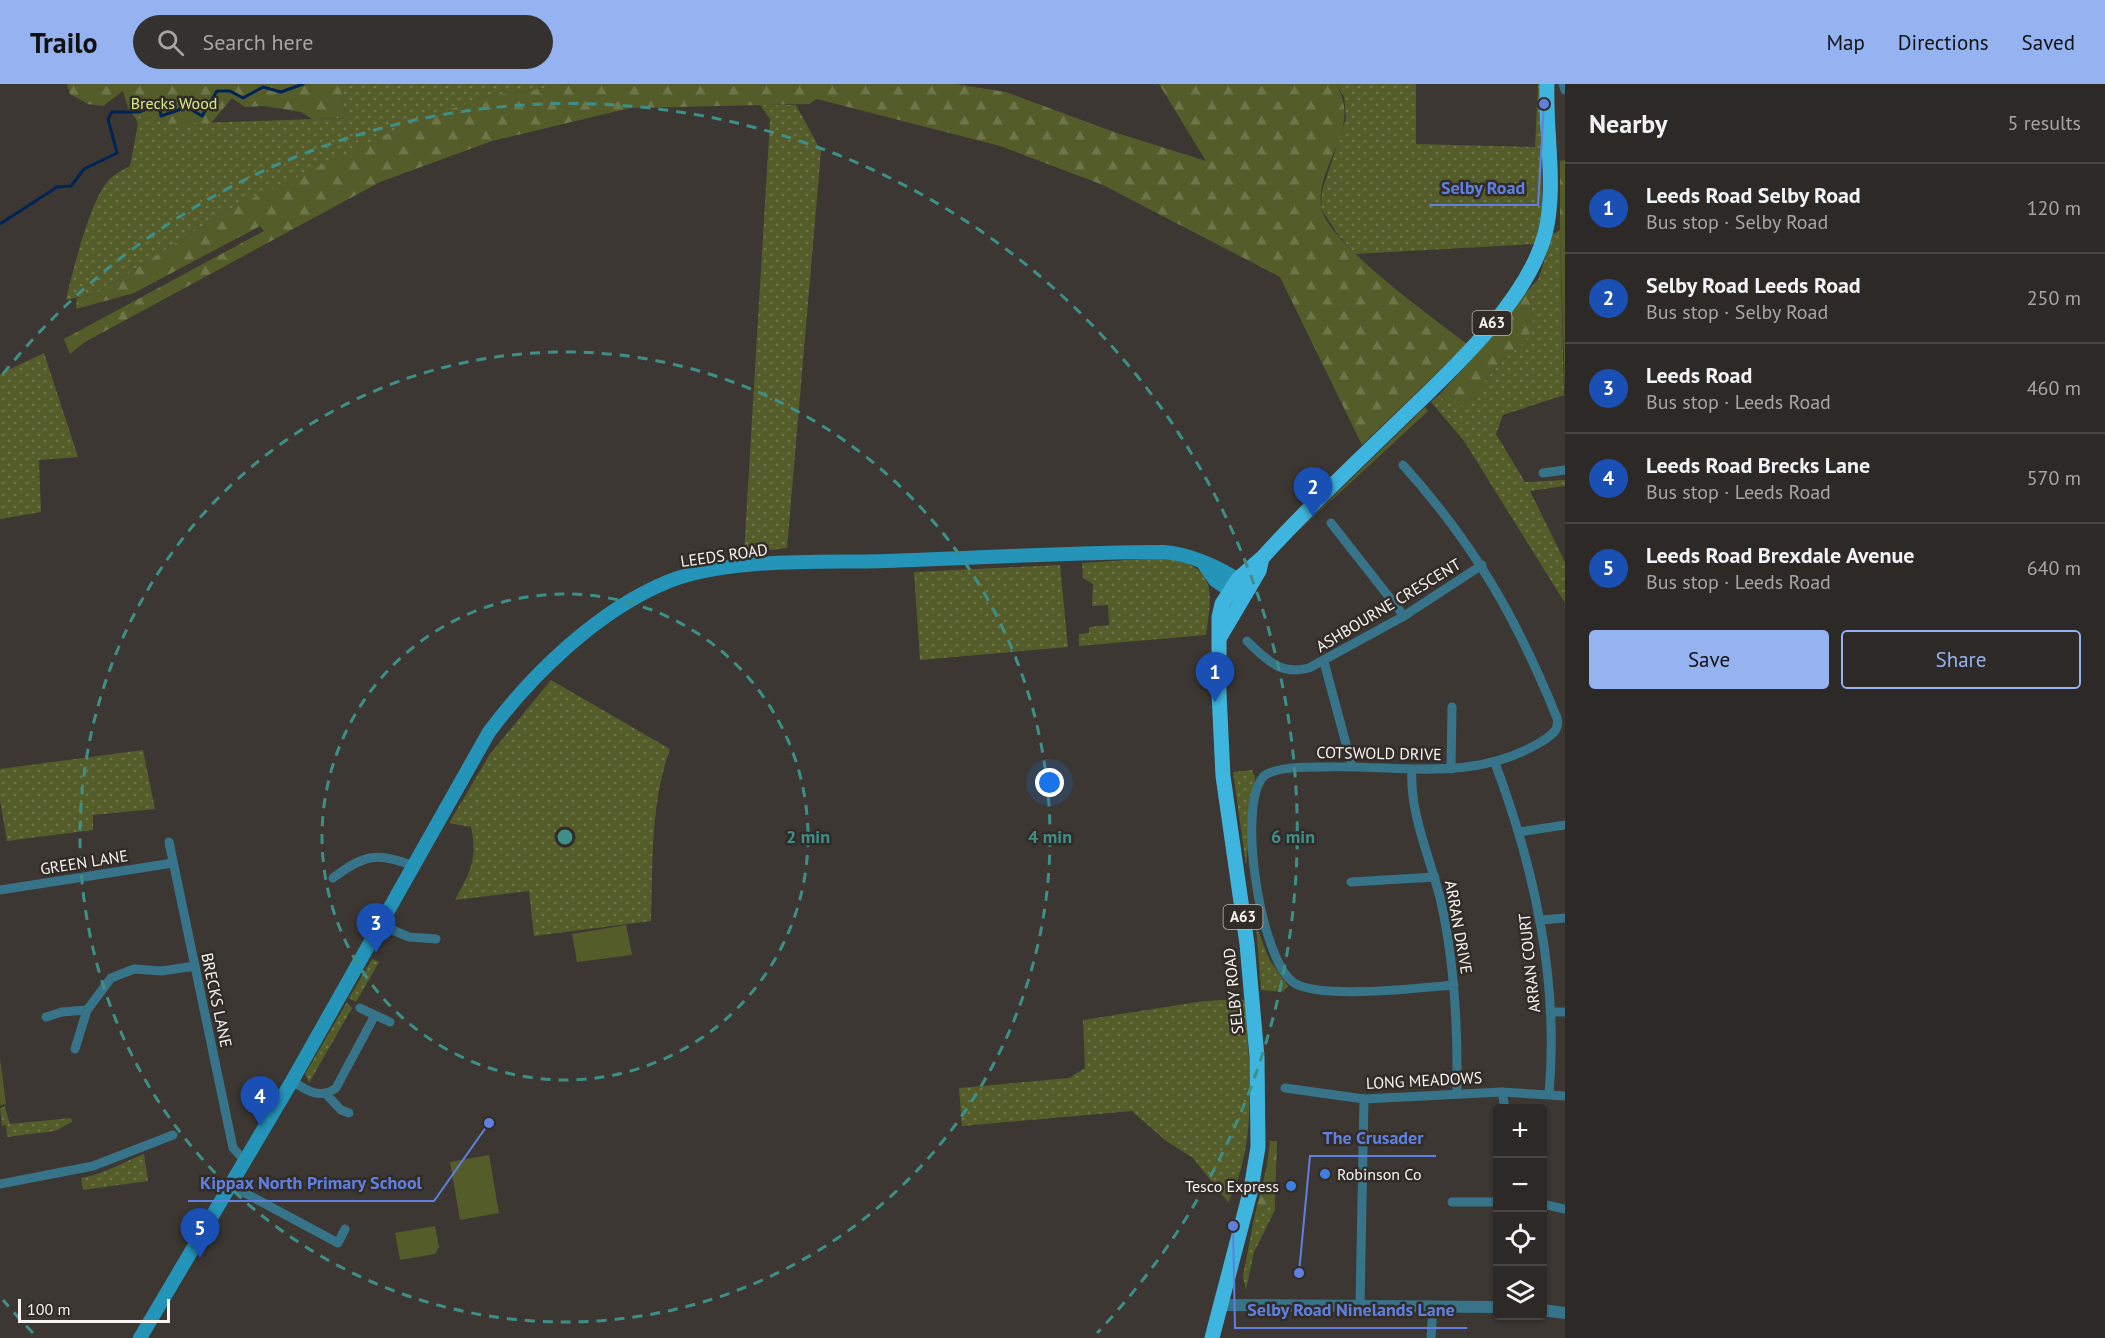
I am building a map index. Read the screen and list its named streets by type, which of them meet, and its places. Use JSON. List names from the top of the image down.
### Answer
{
  "streets": {
    "highway": ["A63", "SELBY ROAD"],
    "main road": ["LEEDS ROAD"],
    "street": [
      "ASHBOURNE CRESCENT",
      "COTSWOLD DRIVE",
      "GREEN LANE",
      "ARRAN DRIVE",
      "ARRAN COURT",
      "BRECKS LANE",
      "LONG MEADOWS"
    ]
  },
  "crossings": [
    ["LEEDS ROAD", "SELBY ROAD"],
    ["LEEDS ROAD", "BRECKS LANE"],
    ["ASHBOURNE CRESCENT", "COTSWOLD DRIVE"],
    ["COTSWOLD DRIVE", "ARRAN DRIVE"],
    ["COTSWOLD DRIVE", "ARRAN COURT"],
    ["GREEN LANE", "BRECKS LANE"],
    ["ARRAN DRIVE", "LONG MEADOWS"],
    ["ARRAN COURT", "LONG MEADOWS"]
  ],
  "parks": ["Brecks Wood"],
  "places": [
    "Selby Road",
    "Kippax North Primary School",
    "Robinson Co",
    "Tesco Express",
    "Selby Road Ninelands Lane",
    "The Crusader"
  ],
  "scale_bar": "100 m",
  "page": {
    "header": "Trailo",
    "search": "Search here",
    "nav": ["Map", "Directions", "Saved"],
    "heading": ["Nearby", "5 results"],
    "list": [
      {
        "mark": "1",
        "name": "Leeds Road Selby Road",
        "note": "Bus stop · Selby Road",
        "value": "120 m"
      },
      {
        "mark": "2",
        "name": "Selby Road Leeds Road",
        "note": "Bus stop · Selby Road",
        "value": "250 m"
      },
      {
        "mark": "3",
        "name": "Leeds Road",
        "note": "Bus stop · Leeds Road",
        "value": "460 m"
      },
      {
        "mark": "4",
        "name": "Leeds Road Brecks Lane",
        "note": "Bus stop · Leeds Road",
        "value": "570 m"
      },
      {
        "mark": "5",
        "name": "Leeds Road Brexdale Avenue",
        "note": "Bus stop · Leeds Road",
        "value": "640 m"
      }
    ],
    "pins": [
      "2",
      "1",
      "3",
      "4",
      "5"
    ],
    "buttons": ["Save", "Share"],
    "map_buttons": ["+", "−"],
    "scale": "100 m"
  },
  "rings": ["2 min", "4 min", "6 min"]
}
